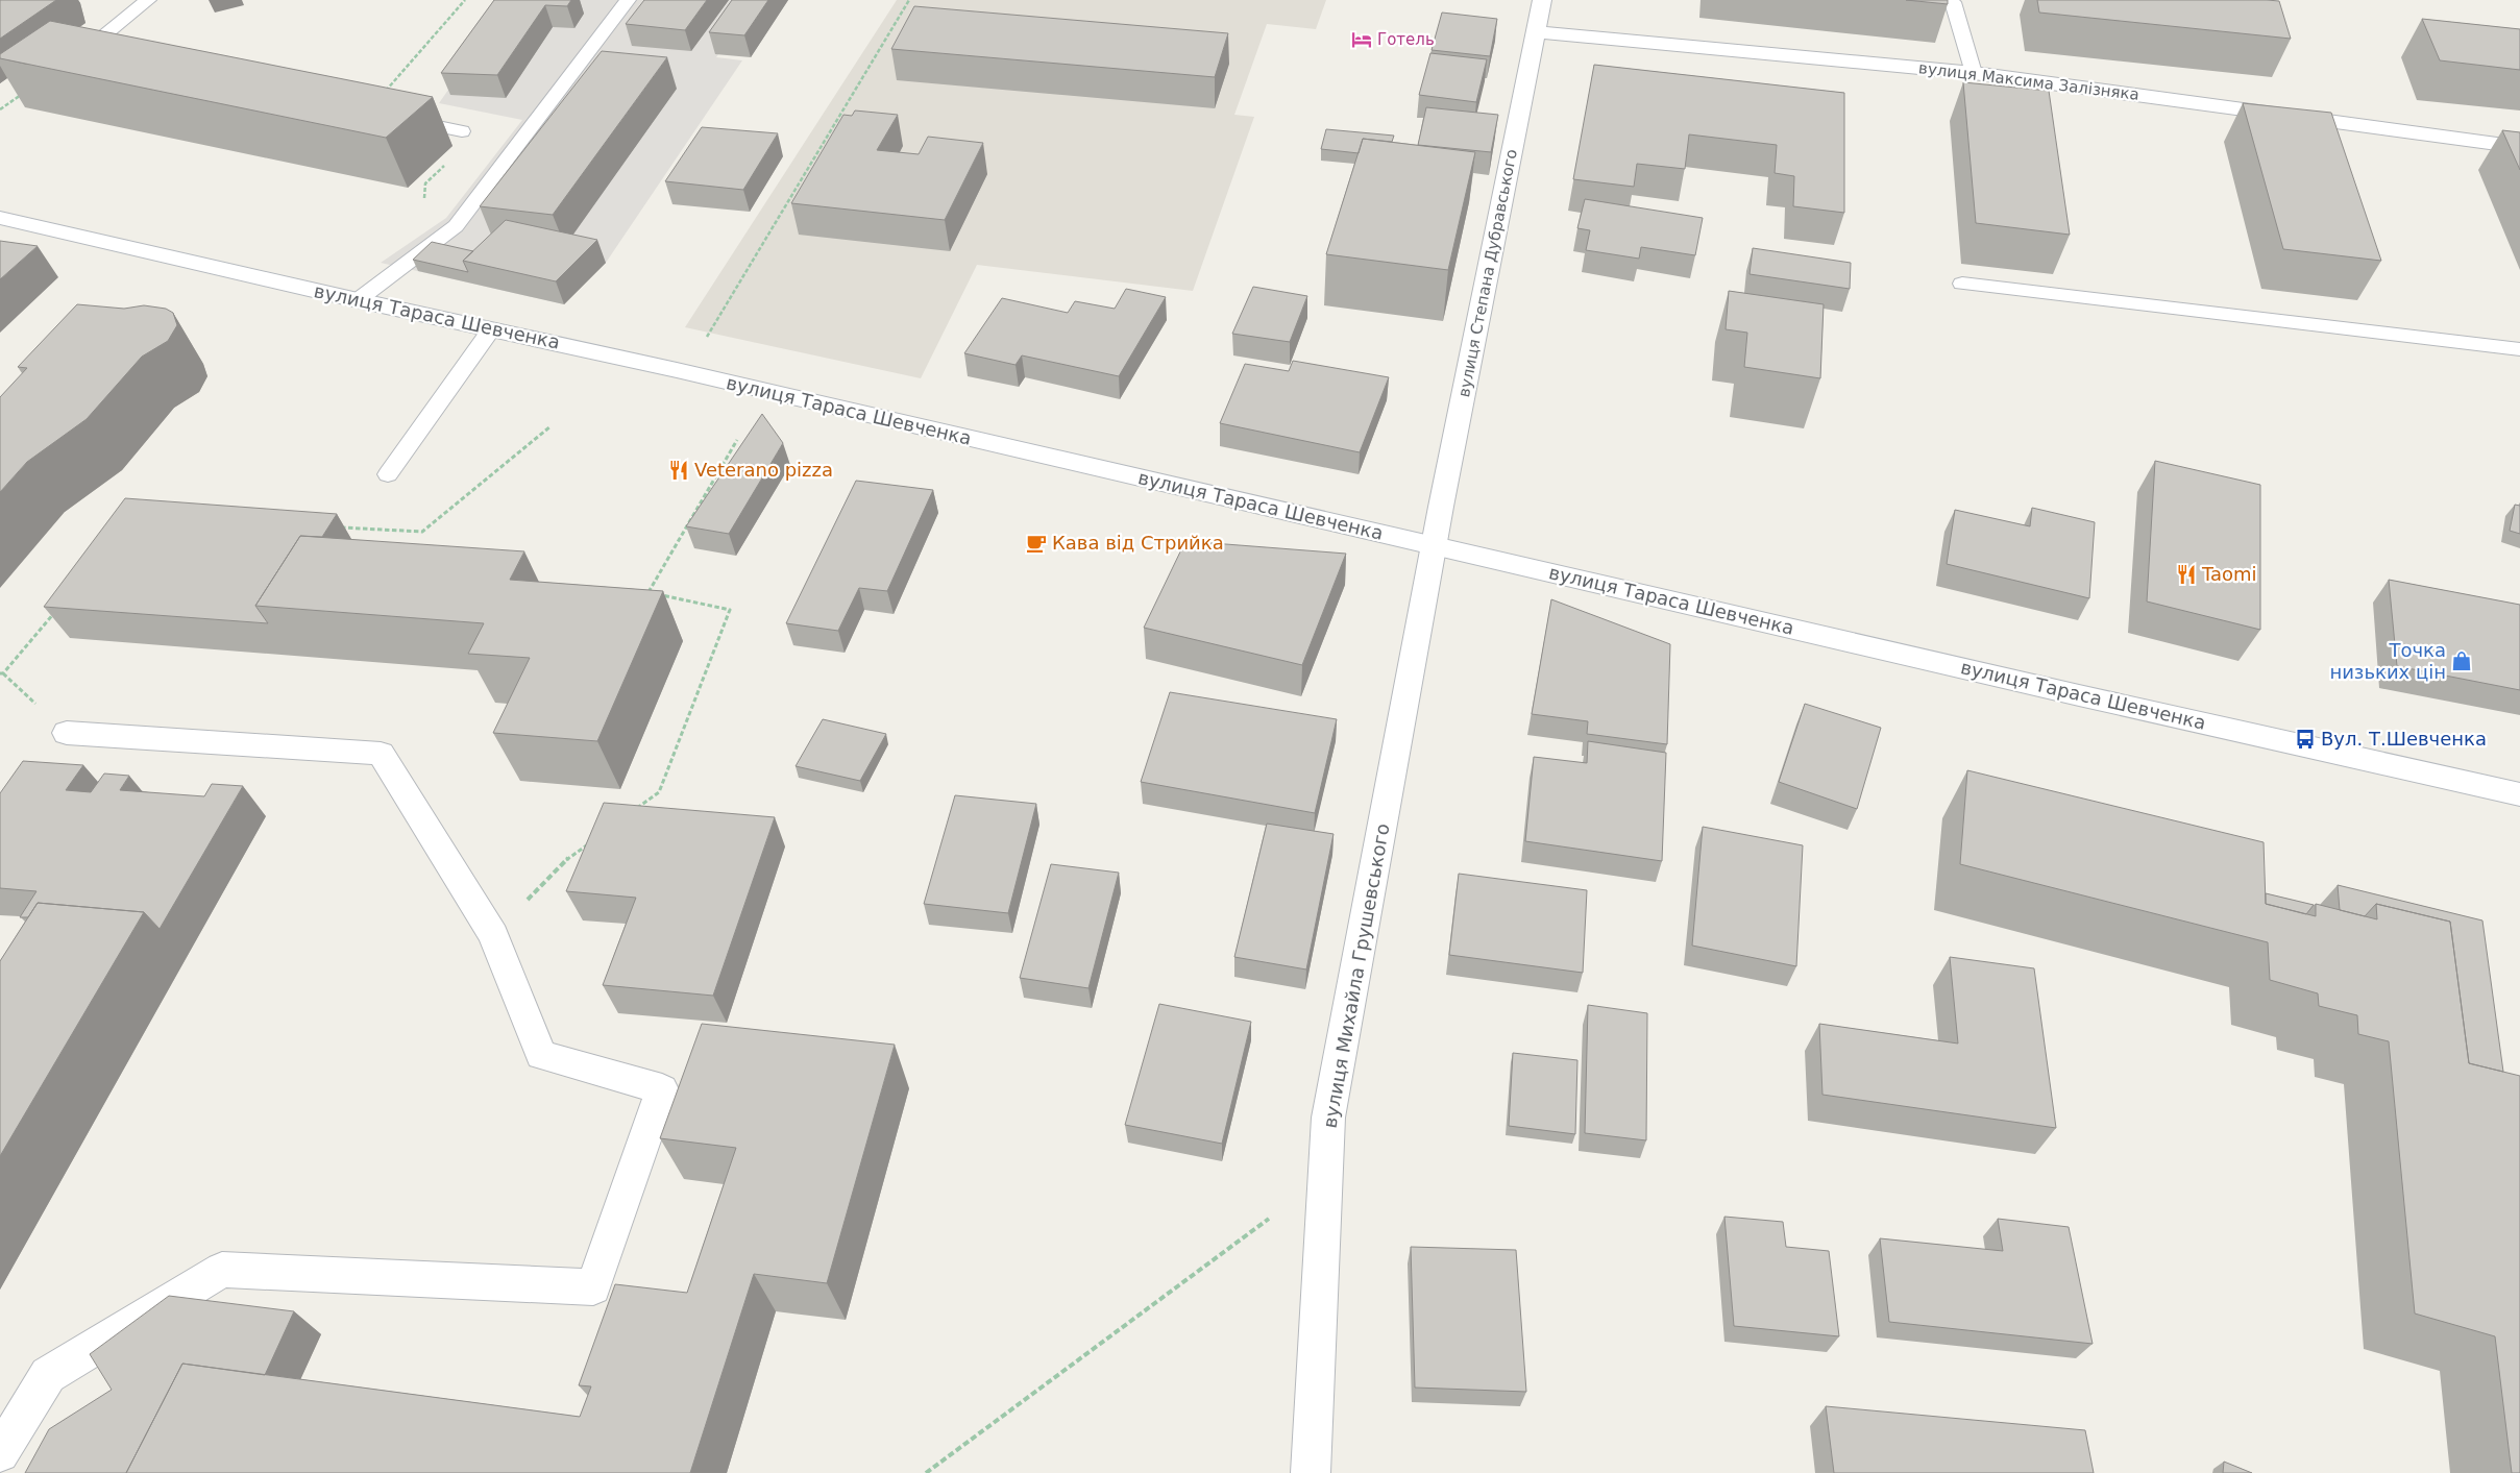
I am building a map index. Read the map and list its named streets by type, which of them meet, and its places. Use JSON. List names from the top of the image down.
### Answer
{
  "streets": {
    "street": [
      "вулиця Максима Залізняка",
      "вулиця Степана Дубравського",
      "вулиця Тараса Шевченка",
      "вулиця Михайла Грушевського"
    ]
  },
  "crossings": [
    ["вулиця Максима Залізняка", "вулиця Степана Дубравського"],
    ["вулиця Степана Дубравського", "вулиця Тараса Шевченка"],
    ["вулиця Степана Дубравського", "вулиця Михайла Грушевського"],
    ["вулиця Тараса Шевченка", "вулиця Михайла Грушевського"]
  ],
  "places": {
    "hotel": ["Готель"],
    "restaurant": ["Veterano pizza", "Taomi"],
    "cafe": ["Кава від Стрийка"],
    "shop": ["Точка низьких цін"],
    "bus stop": ["Вул. Т.Шевченка"]
  }
}
